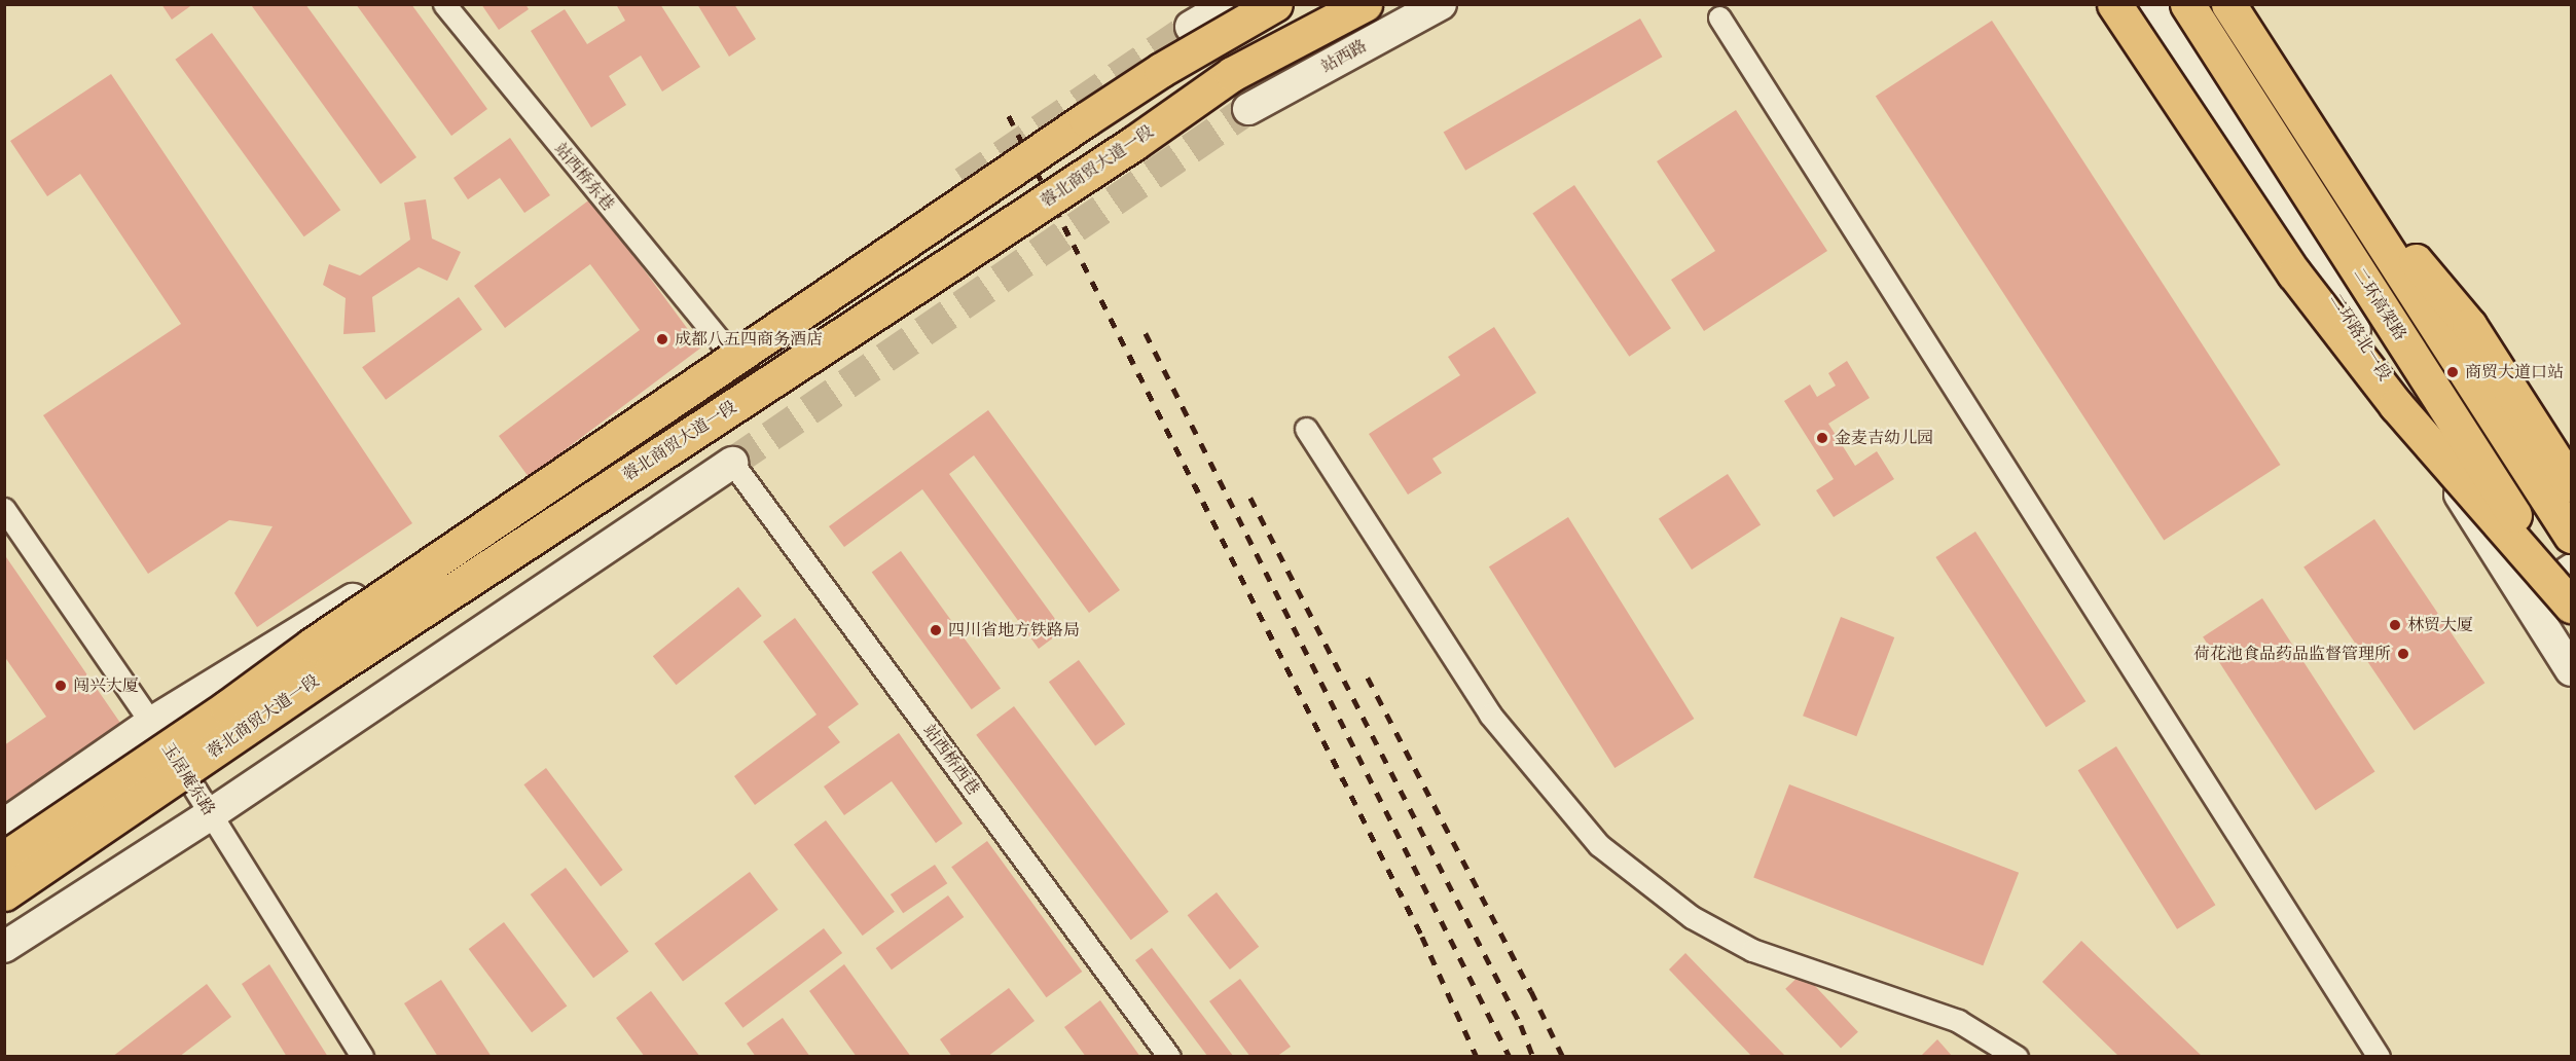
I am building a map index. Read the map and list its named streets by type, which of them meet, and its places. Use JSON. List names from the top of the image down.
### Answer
{
  "streets": {
    "highway": ["蓉北商贸大道一段", "二环高架路"],
    "main road": ["站西路", "二环路北一段"],
    "street": ["站西桥东巷", "站西桥西巷", "玉居庵东路"]
  },
  "crossings": [
    ["蓉北商贸大道一段", "站西桥东巷"],
    ["蓉北商贸大道一段", "玉居庵东路"]
  ],
  "places": [
    "成都八五四商务酒店",
    "商贸大道口站",
    "金麦吉幼儿园",
    "林贸大厦",
    "四川省地方铁路局",
    "荷花池食品药品监督管理所",
    "闯兴大厦"
  ]
}
